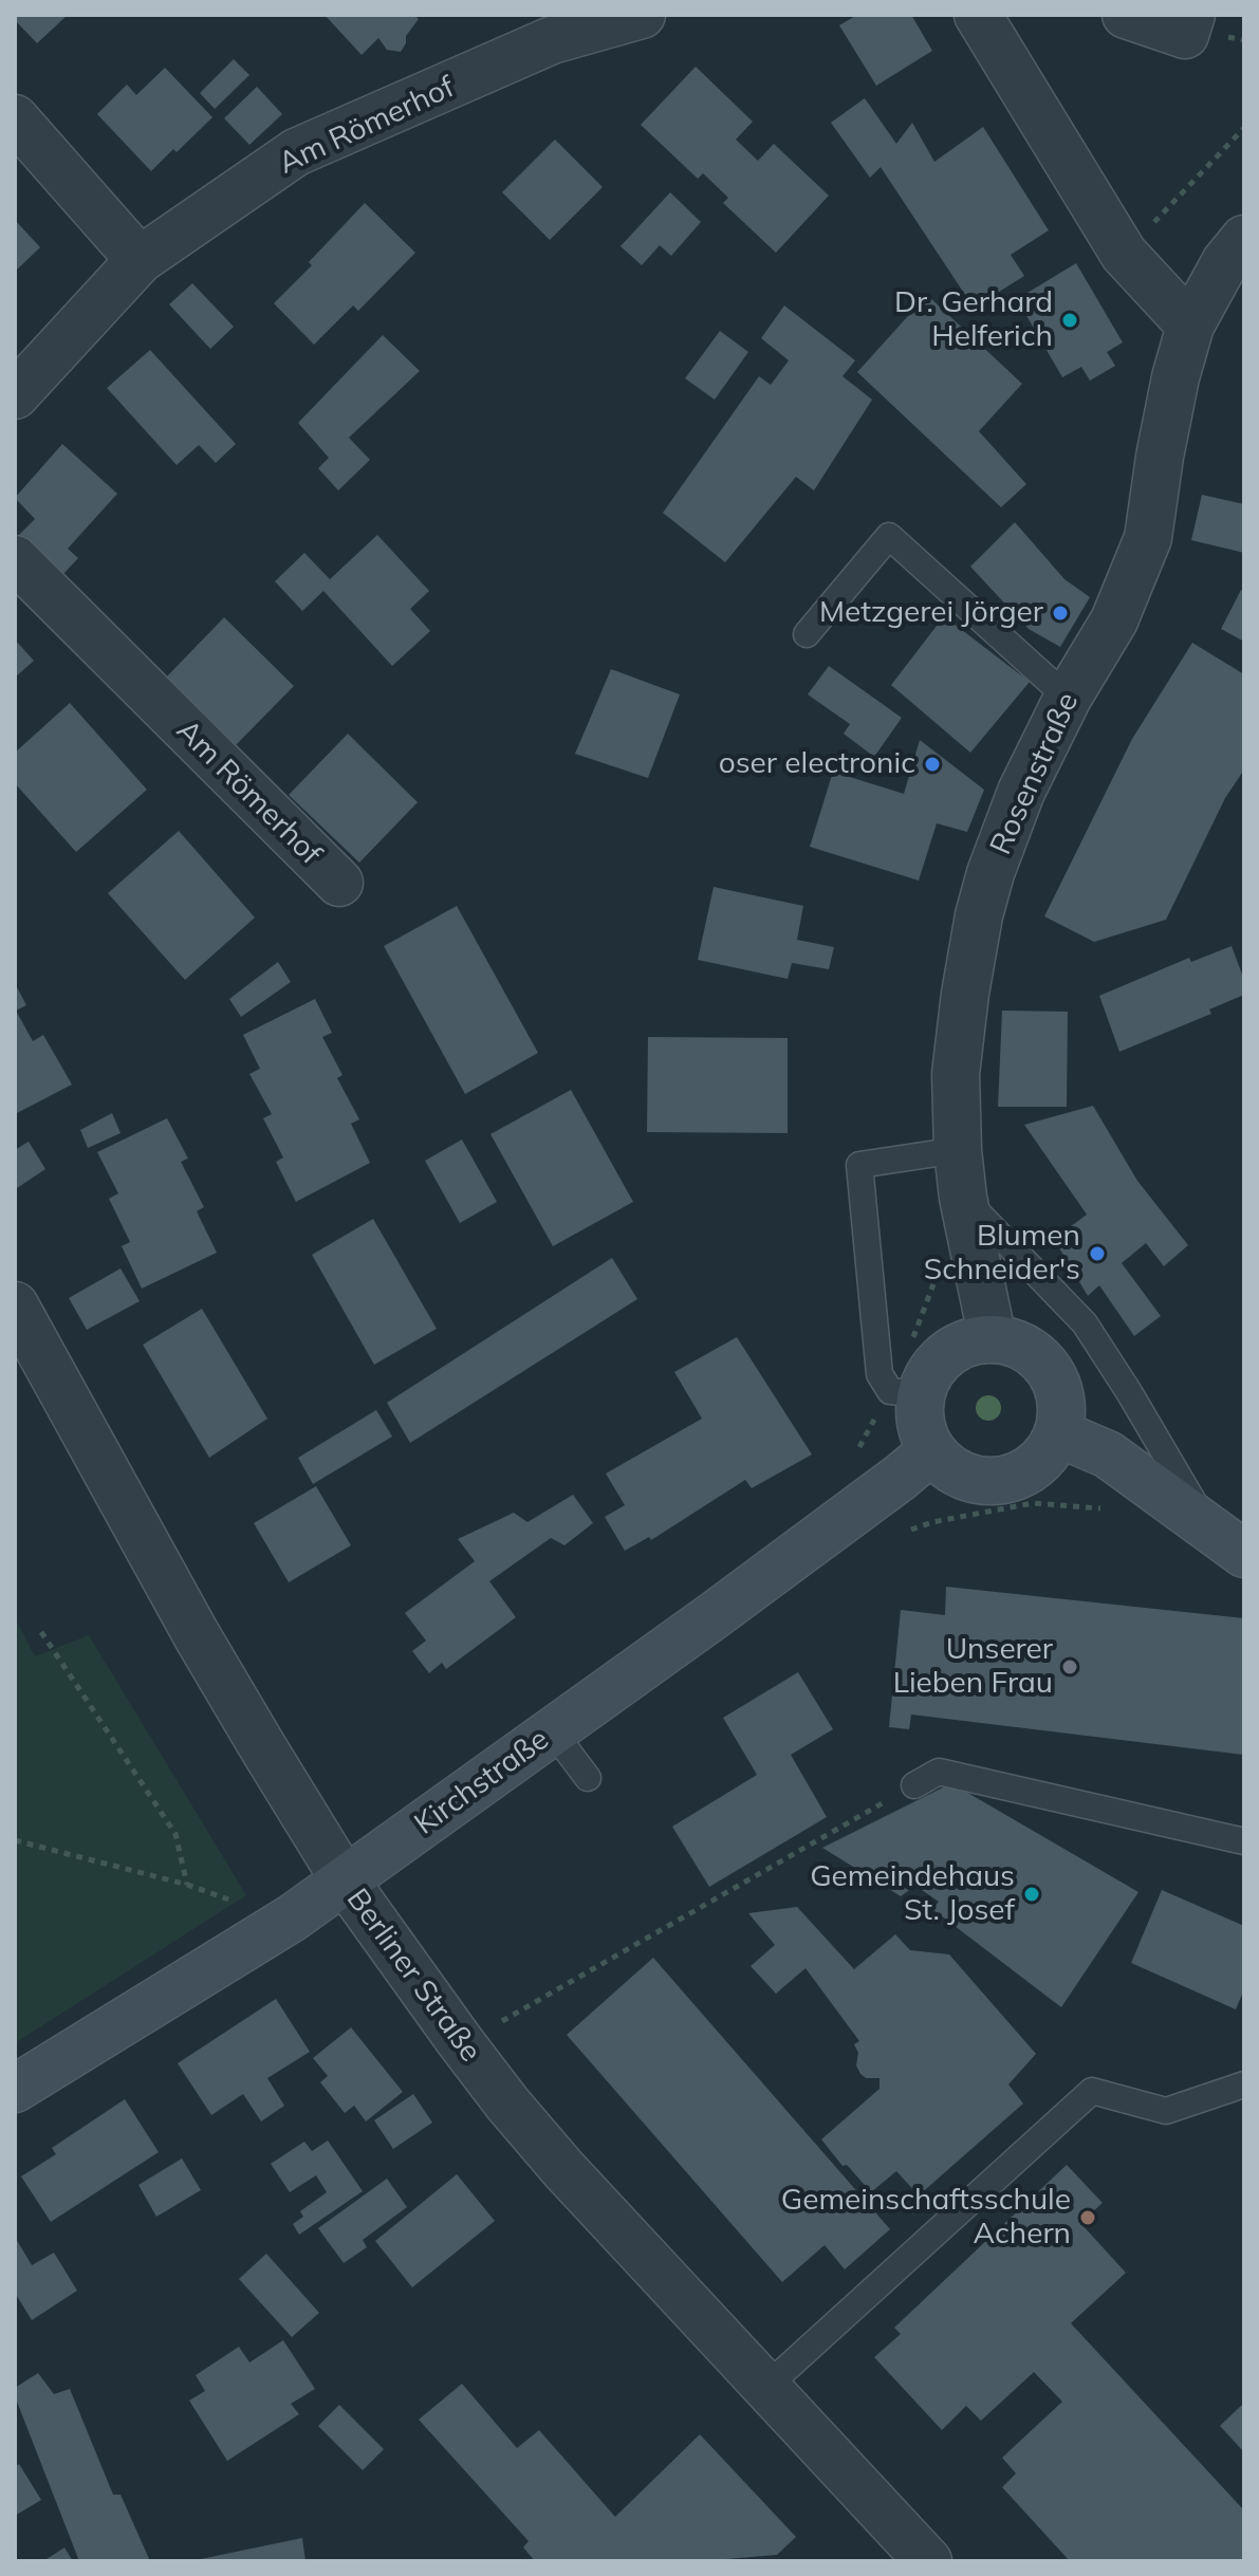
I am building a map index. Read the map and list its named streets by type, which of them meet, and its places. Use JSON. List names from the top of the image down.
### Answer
{
  "streets": {
    "main road": ["Kirchstraße"],
    "street": ["Am Römerhof", "Rosenstraße", "Berliner Straße"]
  },
  "crossings": [
    ["Rosenstraße", "Kirchstraße"],
    ["Kirchstraße", "Berliner Straße"]
  ],
  "places": [
    "Dr. Gerhard Helferich",
    "Metzgerei Jörger",
    "oser electronic",
    "Blumen Schneider's",
    "Unserer Lieben Frau",
    "Gemeindehaus St. Josef",
    "Gemeinschaftsschule Achern"
  ]
}
